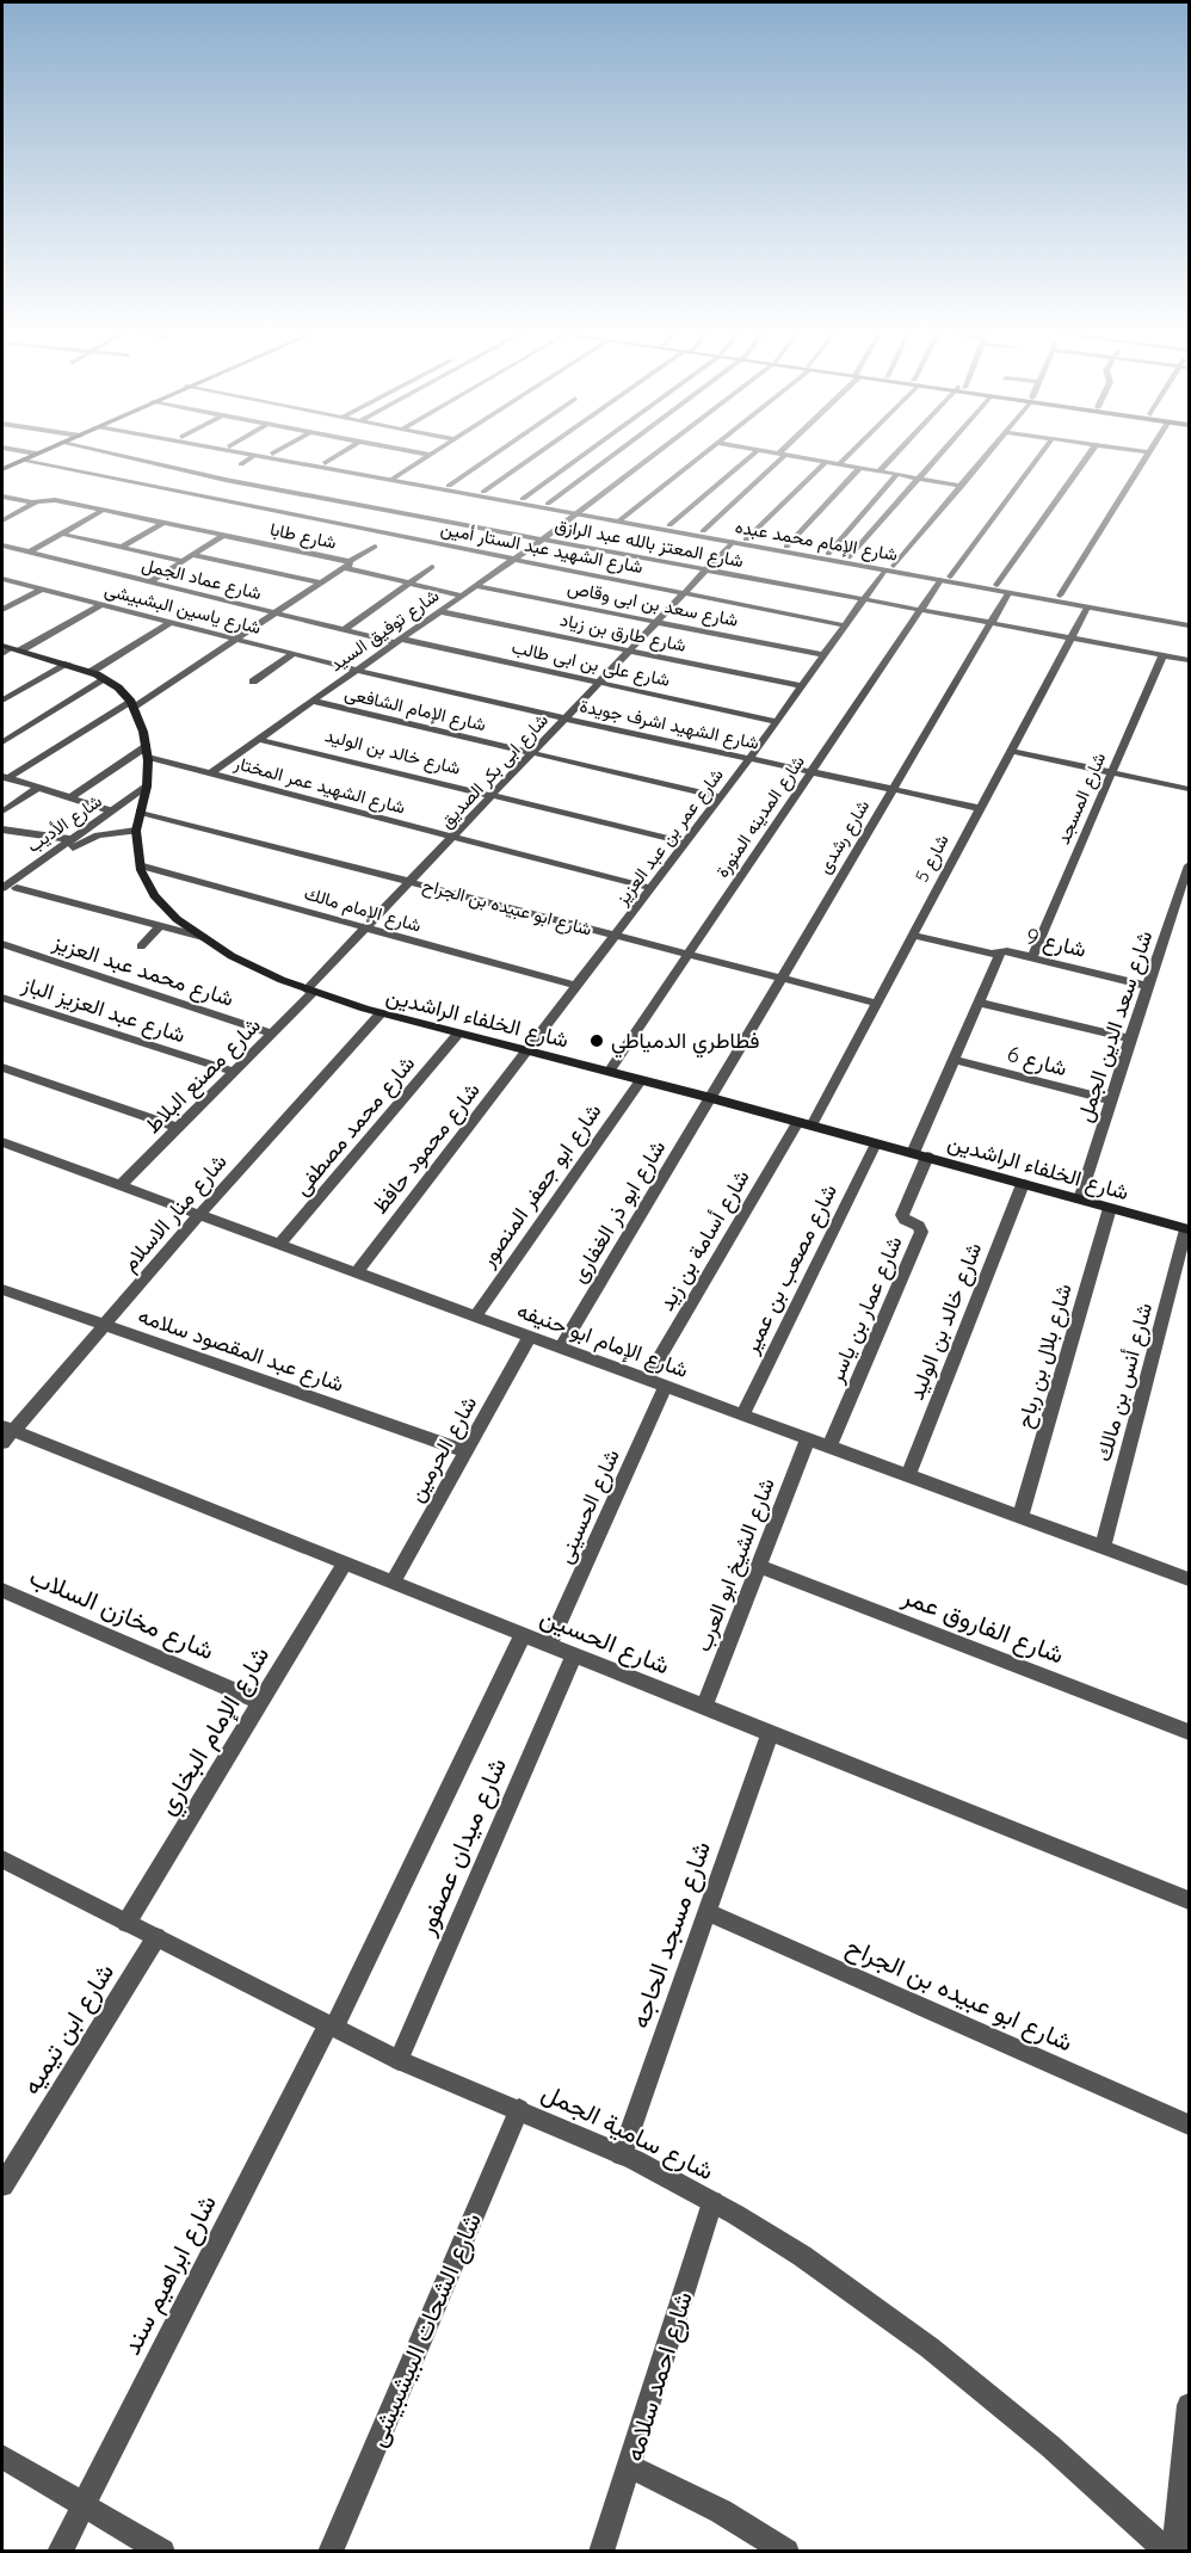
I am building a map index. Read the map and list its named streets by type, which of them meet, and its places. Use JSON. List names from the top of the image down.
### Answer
{
  "streets": {
    "main road": ["شارع الخلفاء الراشدين"],
    "street": [
      "شارع طابا",
      "شارع الإمام محمد عبده",
      "شارع المعتز بالله عبد الرازق",
      "شارع الشهيد عبد الستار أمين",
      "شارع عماد الجمل",
      "شارع سعد بن ابى وقاص",
      "شارع ياسين البشبيشى",
      "شارع توفيق السيد",
      "شارع طارق بن زياد",
      "شارع على بن ابى طالب",
      "شارع الإمام الشافعى",
      "شارع الشهيد اشرف جويدة",
      "شارع خالد بن الوليد",
      "شارع ابى بكر الصديق",
      "شارع الشهيد عمر المختار",
      "شارع المسجد",
      "شارع المدينه المنورة",
      "شارع الأديب",
      "شارع عمر بن عبد العزيز",
      "شارع رشدى",
      "شارع 5",
      "شارع ابو عبيده بن الجراح",
      "شارع الإمام مالك",
      "شارع 9",
      "شارع محمد عبد العزيز",
      "شارع عبد العزيز الباز",
      "شارع سعد الدين الجمل",
      "شارع 6",
      "شارع مصنع البلاط",
      "شارع محمد مصطفى",
      "شارع محمود حافظ",
      "شارع ابو جعفر المنصور",
      "شارع ابو ذر الغفارى",
      "شارع منار الاسلام",
      "شارع أسامة بن زيد",
      "شارع مصعب بن عمير",
      "شارع عمار بن ياسر",
      "شارع الإمام ابو حنيفه",
      "شارع عبد المقصود سلامه",
      "شارع بلال بن رباح",
      "شارع أنس بن مالك",
      "شارع الحرمين",
      "شارع الحسينى",
      "شارع الشيخ ابو العرب",
      "شارع مخازن السلاب",
      "شارع الفاروق عمر",
      "شارع الحسين",
      "شارع الإمام البخاري",
      "شارع ميدان عصفور",
      "شارع مسجد الحاجه",
      "شارع ابن تيميه",
      "شارع سامية الجمل",
      "شارع ابراهيم سند",
      "شارع الشحات البيشبيشى",
      "شارع احمد سلامه"
    ]
  },
  "crossings": [
    ["شارع طابا", "شارع توفيق السيد"],
    ["شارع الإمام محمد عبده", "شارع توفيق السيد"],
    ["شارع الإمام محمد عبده", "شارع ابى بكر الصديق"],
    ["شارع الإمام محمد عبده", "شارع المدينه المنورة"],
    ["شارع الإمام محمد عبده", "شارع عمر بن عبد العزيز"],
    ["شارع الإمام محمد عبده", "شارع رشدى"],
    ["شارع الإمام محمد عبده", "شارع 5"],
    ["شارع المعتز بالله عبد الرازق", "شارع توفيق السيد"],
    ["شارع المعتز بالله عبد الرازق", "شارع ابى بكر الصديق"],
    ["شارع المعتز بالله عبد الرازق", "شارع المسجد"],
    ["شارع المعتز بالله عبد الرازق", "شارع المدينه المنورة"],
    ["شارع المعتز بالله عبد الرازق", "شارع عمر بن عبد العزيز"],
    ["شارع المعتز بالله عبد الرازق", "شارع رشدى"],
    ["شارع المعتز بالله عبد الرازق", "شارع 5"],
    ["شارع الشهيد عبد الستار أمين", "شارع توفيق السيد"],
    ["شارع الشهيد عبد الستار أمين", "شارع ابى بكر الصديق"],
    ["شارع الشهيد عبد الستار أمين", "شارع عمر بن عبد العزيز"],
    ["شارع عماد الجمل", "شارع توفيق السيد"],
    ["شارع عماد الجمل", "شارع على بن ابى طالب"],
    ["شارع سعد بن ابى وقاص", "شارع توفيق السيد"],
    ["شارع سعد بن ابى وقاص", "شارع ابى بكر الصديق"],
    ["شارع سعد بن ابى وقاص", "شارع عمر بن عبد العزيز"],
    ["شارع ياسين البشبيشى", "شارع توفيق السيد"],
    ["شارع ياسين البشبيشى", "شارع الشهيد اشرف جويدة"],
    ["شارع توفيق السيد", "شارع طارق بن زياد"],
    ["شارع توفيق السيد", "شارع على بن ابى طالب"],
    ["شارع توفيق السيد", "شارع الإمام الشافعى"],
    ["شارع توفيق السيد", "شارع الشهيد اشرف جويدة"],
    ["شارع توفيق السيد", "شارع خالد بن الوليد"],
    ["شارع توفيق السيد", "شارع الشهيد عمر المختار"],
    ["شارع طارق بن زياد", "شارع ابى بكر الصديق"],
    ["شارع طارق بن زياد", "شارع عمر بن عبد العزيز"],
    ["شارع على بن ابى طالب", "شارع ابى بكر الصديق"],
    ["شارع على بن ابى طالب", "شارع عمر بن عبد العزيز"],
    ["شارع الإمام الشافعى", "شارع ابى بكر الصديق"],
    ["شارع الإمام الشافعى", "شارع عمر بن عبد العزيز"],
    ["شارع الشهيد اشرف جويدة", "شارع ابى بكر الصديق"],
    ["شارع الشهيد اشرف جويدة", "شارع المدينه المنورة"],
    ["شارع الشهيد اشرف جويدة", "شارع عمر بن عبد العزيز"],
    ["شارع الشهيد اشرف جويدة", "شارع رشدى"],
    ["شارع الشهيد اشرف جويدة", "شارع 5"],
    ["شارع خالد بن الوليد", "شارع ابى بكر الصديق"],
    ["شارع خالد بن الوليد", "شارع عمر بن عبد العزيز"],
    ["شارع خالد بن الوليد", "شارع الخلفاء الراشدين"],
    ["شارع خالد بن الوليد", "شارع الإمام ابو حنيفه"],
    ["شارع ابى بكر الصديق", "شارع الشهيد عمر المختار"],
    ["شارع ابى بكر الصديق", "شارع ابو عبيده بن الجراح"],
    ["شارع ابى بكر الصديق", "شارع الإمام مالك"],
    ["شارع ابى بكر الصديق", "شارع الخلفاء الراشدين"],
    ["شارع ابى بكر الصديق", "شارع مصنع البلاط"],
    ["شارع الشهيد عمر المختار", "شارع عمر بن عبد العزيز"],
    ["شارع الشهيد عمر المختار", "شارع الخلفاء الراشدين"],
    ["شارع المسجد", "شارع 9"],
    ["شارع المدينه المنورة", "شارع ابو عبيده بن الجراح"],
    ["شارع المدينه المنورة", "شارع الخلفاء الراشدين"],
    ["شارع الأديب", "شارع الخلفاء الراشدين"],
    ["شارع عمر بن عبد العزيز", "شارع ابو عبيده بن الجراح"],
    ["شارع عمر بن عبد العزيز", "شارع الإمام مالك"],
    ["شارع عمر بن عبد العزيز", "شارع الخلفاء الراشدين"],
    ["شارع عمر بن عبد العزيز", "شارع محمود حافظ"],
    ["شارع رشدى", "شارع ابو عبيده بن الجراح"],
    ["شارع رشدى", "شارع الخلفاء الراشدين"],
    ["شارع رشدى", "شارع ابو ذر الغفارى"],
    ["شارع 5", "شارع ابو عبيده بن الجراح"],
    ["شارع 5", "شارع 9"],
    ["شارع 5", "شارع الخلفاء الراشدين"],
    ["شارع 5", "شارع أسامة بن زيد"],
    ["شارع ابو عبيده بن الجراح", "شارع الخلفاء الراشدين"],
    ["شارع ابو عبيده بن الجراح", "شارع مسجد الحاجه"],
    ["شارع الإمام مالك", "شارع الخلفاء الراشدين"],
    ["شارع 9", "شارع سعد الدين الجمل"],
    ["شارع محمد عبد العزيز", "شارع مصنع البلاط"],
    ["شارع عبد العزيز الباز", "شارع مصنع البلاط"],
    ["شارع الخلفاء الراشدين", "شارع سعد الدين الجمل"],
    ["شارع الخلفاء الراشدين", "شارع مصنع البلاط"],
    ["شارع الخلفاء الراشدين", "شارع محمد مصطفى"],
    ["شارع الخلفاء الراشدين", "شارع محمود حافظ"],
    ["شارع الخلفاء الراشدين", "شارع ابو جعفر المنصور"],
    ["شارع الخلفاء الراشدين", "شارع ابو ذر الغفارى"],
    ["شارع الخلفاء الراشدين", "شارع منار الاسلام"],
    ["شارع الخلفاء الراشدين", "شارع أسامة بن زيد"],
    ["شارع الخلفاء الراشدين", "شارع مصعب بن عمير"],
    ["شارع الخلفاء الراشدين", "شارع عمار بن ياسر"],
    ["شارع الخلفاء الراشدين", "شارع بلال بن رباح"],
    ["شارع الخلفاء الراشدين", "شارع أنس بن مالك"],
    ["شارع سعد الدين الجمل", "شارع 6"],
    ["شارع مصنع البلاط", "شارع الإمام ابو حنيفه"],
    ["شارع محمد مصطفى", "شارع الإمام ابو حنيفه"],
    ["شارع محمود حافظ", "شارع الإمام ابو حنيفه"],
    ["شارع ابو جعفر المنصور", "شارع الإمام ابو حنيفه"],
    ["شارع ابو ذر الغفارى", "شارع الإمام ابو حنيفه"],
    ["شارع منار الاسلام", "شارع الإمام ابو حنيفه"],
    ["شارع منار الاسلام", "شارع عبد المقصود سلامه"],
    ["شارع منار الاسلام", "شارع الحسين"],
    ["شارع أسامة بن زيد", "شارع الإمام ابو حنيفه"],
    ["شارع مصعب بن عمير", "شارع الإمام ابو حنيفه"],
    ["شارع عمار بن ياسر", "شارع الإمام ابو حنيفه"],
    ["شارع الإمام ابو حنيفه", "شارع بلال بن رباح"],
    ["شارع الإمام ابو حنيفه", "شارع أنس بن مالك"],
    ["شارع الإمام ابو حنيفه", "شارع الحرمين"],
    ["شارع الإمام ابو حنيفه", "شارع الحسينى"],
    ["شارع الإمام ابو حنيفه", "شارع الشيخ ابو العرب"],
    ["شارع عبد المقصود سلامه", "شارع الحرمين"],
    ["شارع الحرمين", "شارع الحسين"],
    ["شارع الحسينى", "شارع الحسين"],
    ["شارع الشيخ ابو العرب", "شارع الفاروق عمر"],
    ["شارع الشيخ ابو العرب", "شارع الحسين"],
    ["شارع مخازن السلاب", "شارع الإمام البخاري"],
    ["شارع الحسين", "شارع الإمام البخاري"],
    ["شارع الحسين", "شارع ميدان عصفور"],
    ["شارع الحسين", "شارع مسجد الحاجه"],
    ["شارع الإمام البخاري", "شارع سامية الجمل"],
    ["شارع ميدان عصفور", "شارع سامية الجمل"],
    ["شارع ميدان عصفور", "شارع ابراهيم سند"],
    ["شارع مسجد الحاجه", "شارع سامية الجمل"],
    ["شارع ابن تيميه", "شارع سامية الجمل"],
    ["شارع سامية الجمل", "شارع ابراهيم سند"],
    ["شارع سامية الجمل", "شارع الشحات البيشبيشى"],
    ["شارع سامية الجمل", "شارع احمد سلامه"]
  ],
  "places": ["فطاطري الدمياطي"]
}
